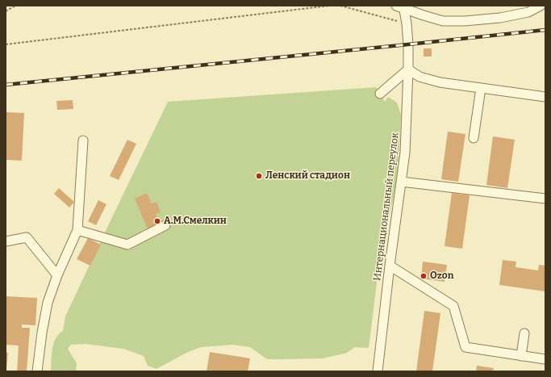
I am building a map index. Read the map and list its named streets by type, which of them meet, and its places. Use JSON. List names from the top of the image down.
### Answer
{
  "streets": {
    "street": ["Интернациональный переулок"]
  },
  "places": ["Ленский стадион", "А.М.Смелкин", "Ozon"]
}
